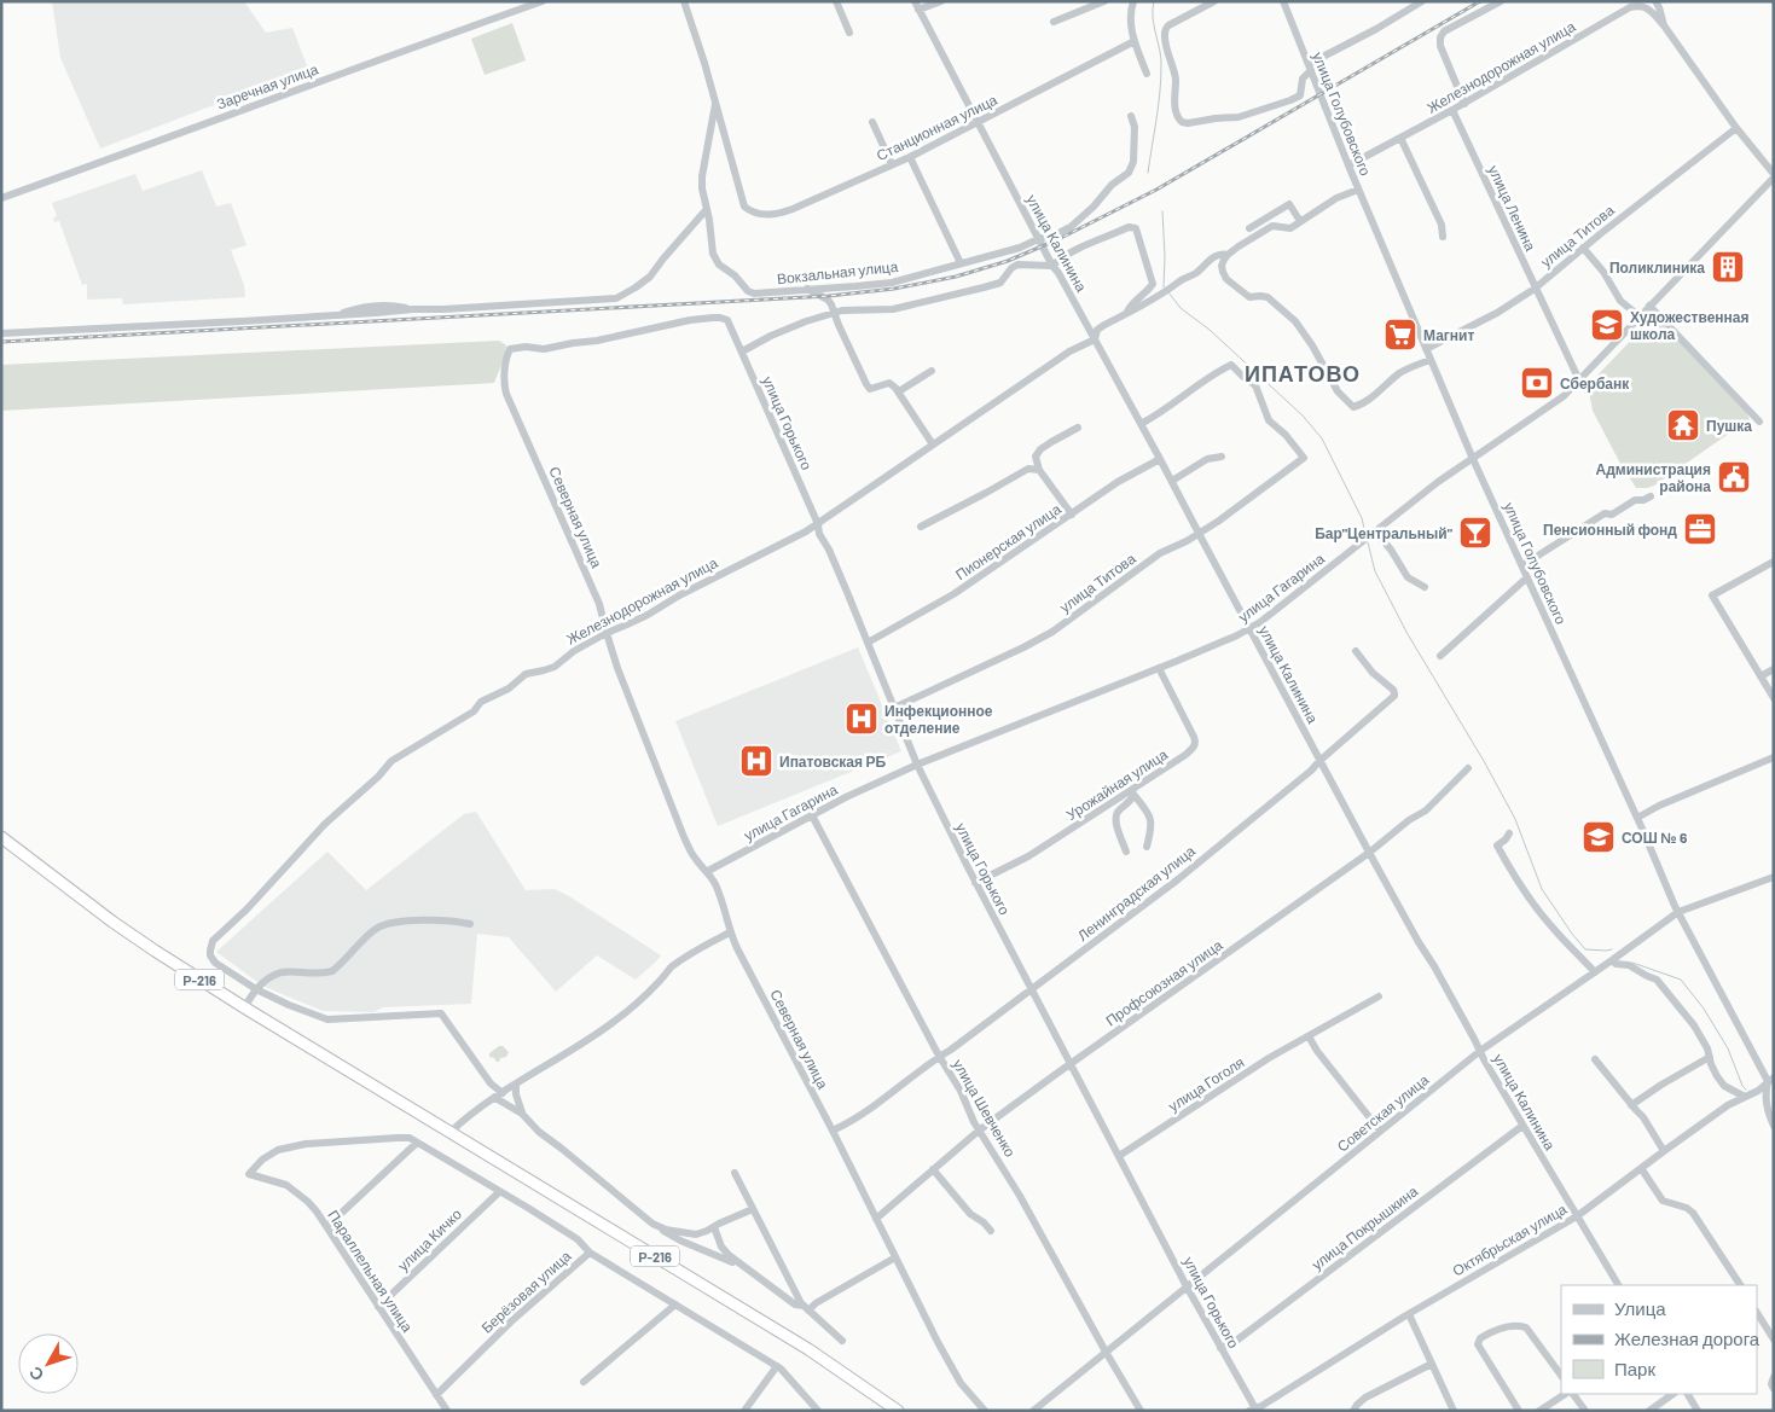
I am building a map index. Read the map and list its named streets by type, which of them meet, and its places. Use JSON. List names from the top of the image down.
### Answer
{
  "streets": {
    "highway": ["Р-216"],
    "street": [
      "Железнодорожная улица",
      "Заречная улица",
      "улица Голубовского",
      "Станционная улица",
      "улица Ленина",
      "улица Титова",
      "улица Калинина",
      "Вокзальная улица",
      "улица Горького",
      "Северная улица",
      "Пионерская улица",
      "улица Гагарина",
      "Урожайная улица",
      "Ленинградская улица",
      "Профсоюзная улица",
      "улица Гоголя",
      "улица Шевченко",
      "Советская улица",
      "улица Покрышкина",
      "улица Кичко",
      "Октябрьская улица",
      "Параллельная улица",
      "Берёзовая улица"
    ]
  },
  "crossings": [
    ["Железнодорожная улица", "улица Голубовского"],
    ["Железнодорожная улица", "улица Ленина"],
    ["Железнодорожная улица", "улица Калинина"],
    ["Железнодорожная улица", "улица Горького"],
    ["Железнодорожная улица", "Северная улица"],
    ["улица Голубовского", "улица Титова"],
    ["улица Голубовского", "улица Гагарина"],
    ["улица Голубовского", "Советская улица"],
    ["улица Голубовского", "Октябрьская улица"],
    ["Станционная улица", "улица Калинина"],
    ["Станционная улица", "Вокзальная улица"],
    ["улица Ленина", "улица Титова"],
    ["улица Ленина", "улица Гагарина"],
    ["улица Титова", "улица Калинина"],
    ["улица Титова", "улица Горького"],
    ["улица Калинина", "Вокзальная улица"],
    ["улица Калинина", "Пионерская улица"],
    ["улица Калинина", "улица Гагарина"],
    ["улица Калинина", "Ленинградская улица"],
    ["улица Калинина", "Профсоюзная улица"],
    ["улица Калинина", "Советская улица"],
    ["улица Калинина", "улица Покрышкина"],
    ["улица Калинина", "Октябрьская улица"],
    ["улица Горького", "Северная улица"],
    ["улица Горького", "Пионерская улица"],
    ["улица Горького", "улица Гагарина"],
    ["улица Горького", "Урожайная улица"],
    ["улица Горького", "Ленинградская улица"],
    ["улица Горького", "Профсоюзная улица"],
    ["улица Горького", "улица Гоголя"],
    ["улица Горького", "Советская улица"],
    ["улица Горького", "улица Покрышкина"],
    ["улица Горького", "Октябрьская улица"],
    ["Северная улица", "улица Гагарина"],
    ["Северная улица", "Ленинградская улица"],
    ["Северная улица", "Профсоюзная улица"],
    ["улица Гагарина", "Урожайная улица"],
    ["улица Гагарина", "улица Шевченко"],
    ["Ленинградская улица", "улица Шевченко"],
    ["Профсоюзная улица", "улица Шевченко"],
    ["улица Шевченко", "Советская улица"],
    ["улица Кичко", "Параллельная улица"],
    ["Параллельная улица", "Берёзовая улица"]
  ],
  "districts": ["ИПАТОВО"],
  "places": {
    "building": ["Поликлиника"],
    "school or university": ["Художественная школа", "СОШ № 6"],
    "supermarket": ["Магнит"],
    "bank": ["Сбербанк"],
    "temple": ["Пушка"],
    "public building": ["Администрация района"],
    "office": ["Пенсионный фонд"],
    "bar": ["Бар\"Центральный\""],
    "hospital": ["Инфекционное отделение", "Ипатовская РБ"]
  },
  "legend": ["Улица", "Железная дорога", "Парк"],
  "north": "bottom left"
}
